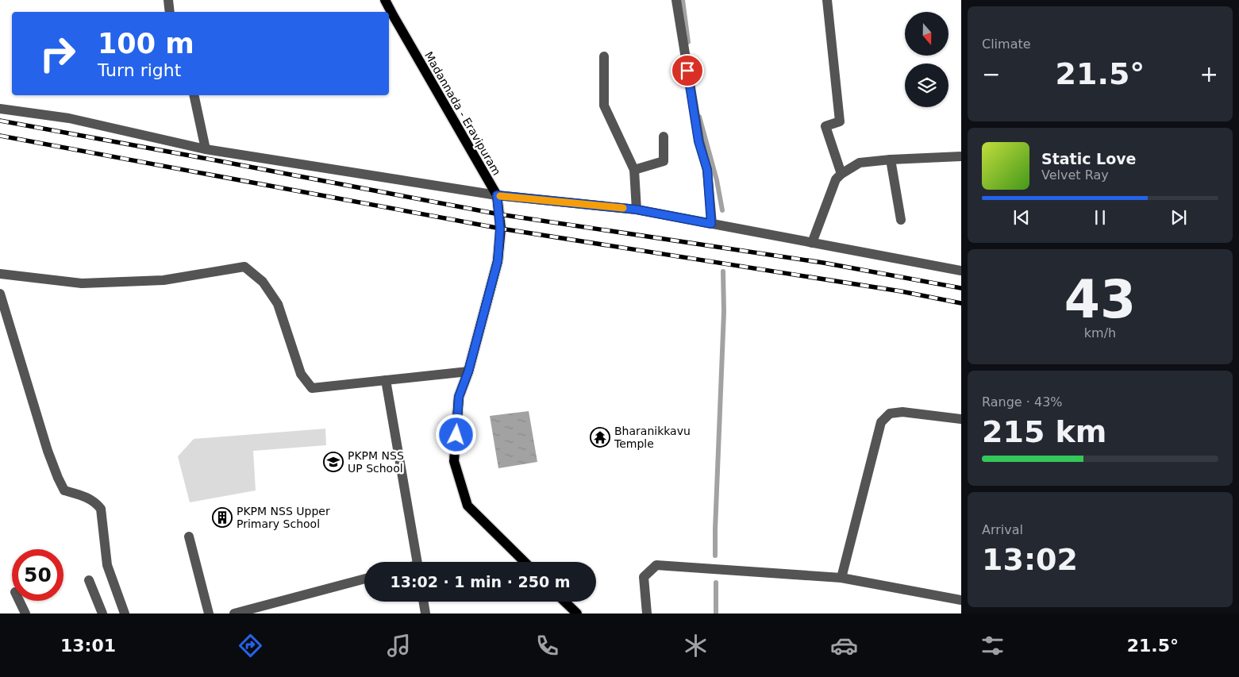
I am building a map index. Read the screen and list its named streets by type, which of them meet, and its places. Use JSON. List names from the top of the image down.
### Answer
{
  "streets": {
    "main road": ["Madannada - Eravipuram"]
  },
  "places": {
    "temple": ["Bharanikkavu Temple"],
    "school or university": ["PKPM NSS UP School"],
    "building": ["PKPM NSS Upper Primary School"]
  },
  "north": "bottom",
  "page": {
    "tile": [
      "Climate",
      ["43", "km/h"],
      ["Range · 43%", "215 km"],
      ["Arrival", "13:02"]
    ],
    "turn": ["100 m", "Turn right"],
    "heat": ["−", "21.5°", "+"],
    "song": ["Static Love", "Velvet Ray"],
    "limit": "50",
    "trip": "13:02 · 1 min · 250 m",
    "tabs": ["13:01", "21.5°"]
  }
}
